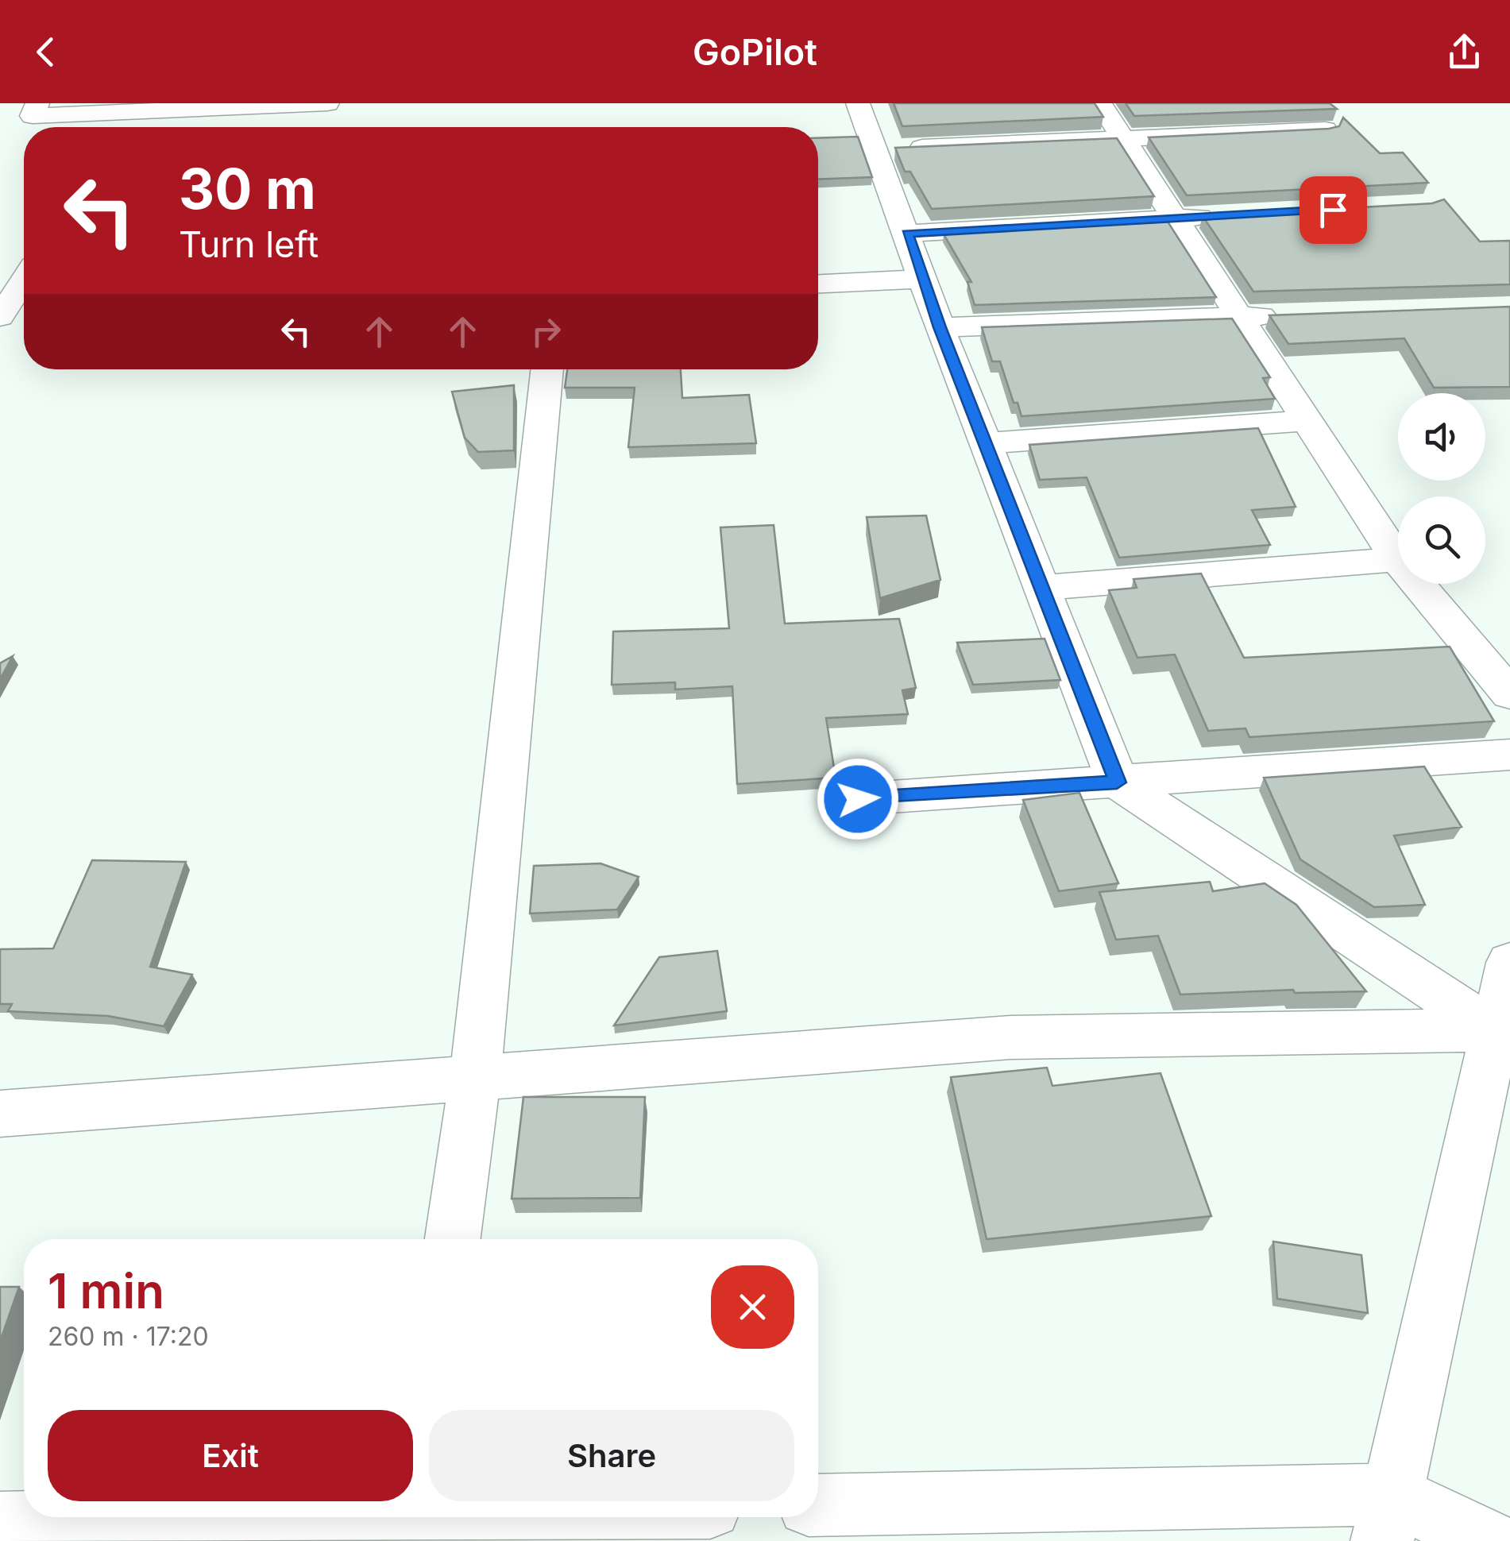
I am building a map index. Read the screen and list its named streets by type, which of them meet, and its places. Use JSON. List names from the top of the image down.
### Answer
{
  "page": {
    "header": "GoPilot",
    "turn": ["30 m", "Turn left"],
    "heading": ["1 min", "260 m · 17:20"],
    "buttons": ["Exit", "Share"]
  }
}
